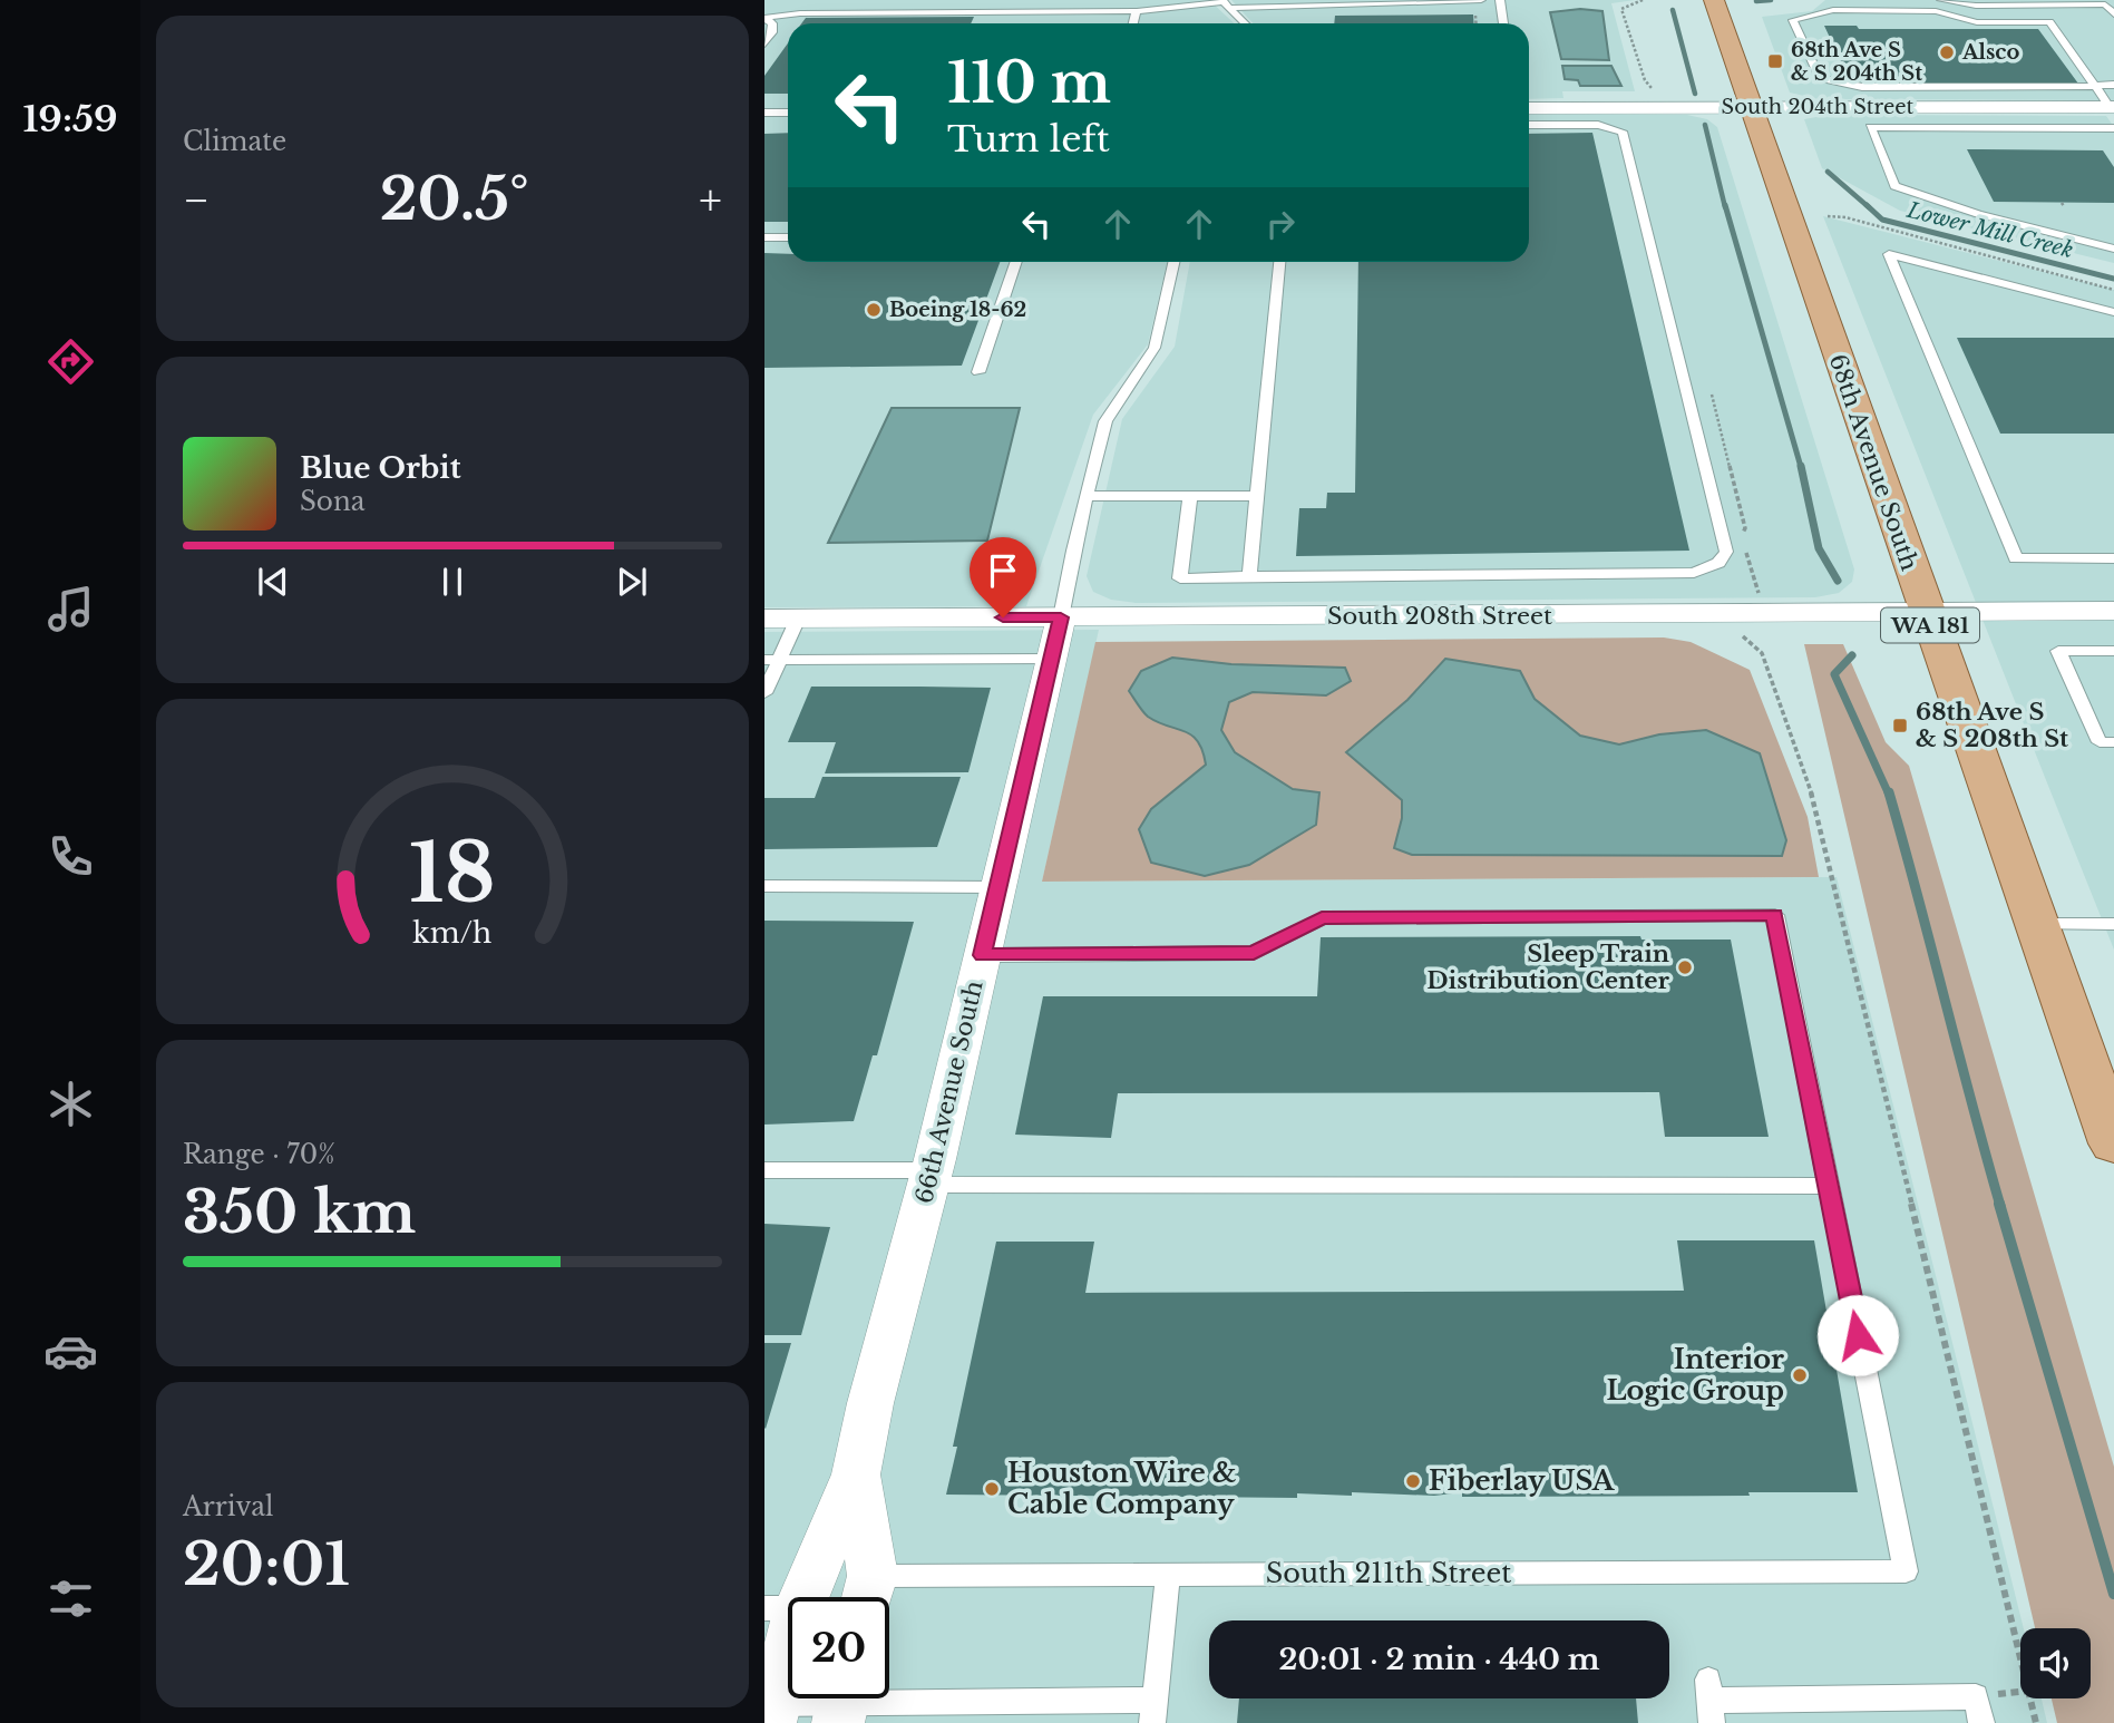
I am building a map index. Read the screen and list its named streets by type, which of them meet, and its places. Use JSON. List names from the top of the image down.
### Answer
{
  "streets": {
    "main road": ["68th Avenue South", "WA 181"],
    "street": ["South 204th Street", "South 208th Street", "66th Avenue South"],
    "lane": ["South 211th Street"]
  },
  "crossings": [
    ["South 204th Street", "68th Avenue South"],
    ["68th Avenue South", "South 208th Street"],
    ["South 208th Street", "66th Avenue South"],
    ["66th Avenue South", "South 211th Street"]
  ],
  "water": ["Lower Mill Creek"],
  "places": {
    "other": [
      "Alsco",
      "Boeing 18-62",
      "Sleep Train Distribution Center",
      "Interior Logic Group",
      "Fiberlay USA",
      "Houston Wire & Cable Company"
    ],
    "transit": ["68th Ave S & S 204th St", "68th Ave S & S 208th St"]
  },
  "page": {
    "tabs": "19:59",
    "tile": [
      "Climate",
      ["Range · 70%", "350 km"],
      ["Arrival", "20:01"]
    ],
    "turn": ["110 m", "Turn left"],
    "heat": ["−", "20.5°", "+"],
    "song": ["Blue Orbit", "Sona"],
    "limit": "20",
    "trip": "20:01 · 2 min · 440 m",
    "gauge": ["18", "km/h"]
  }
}
